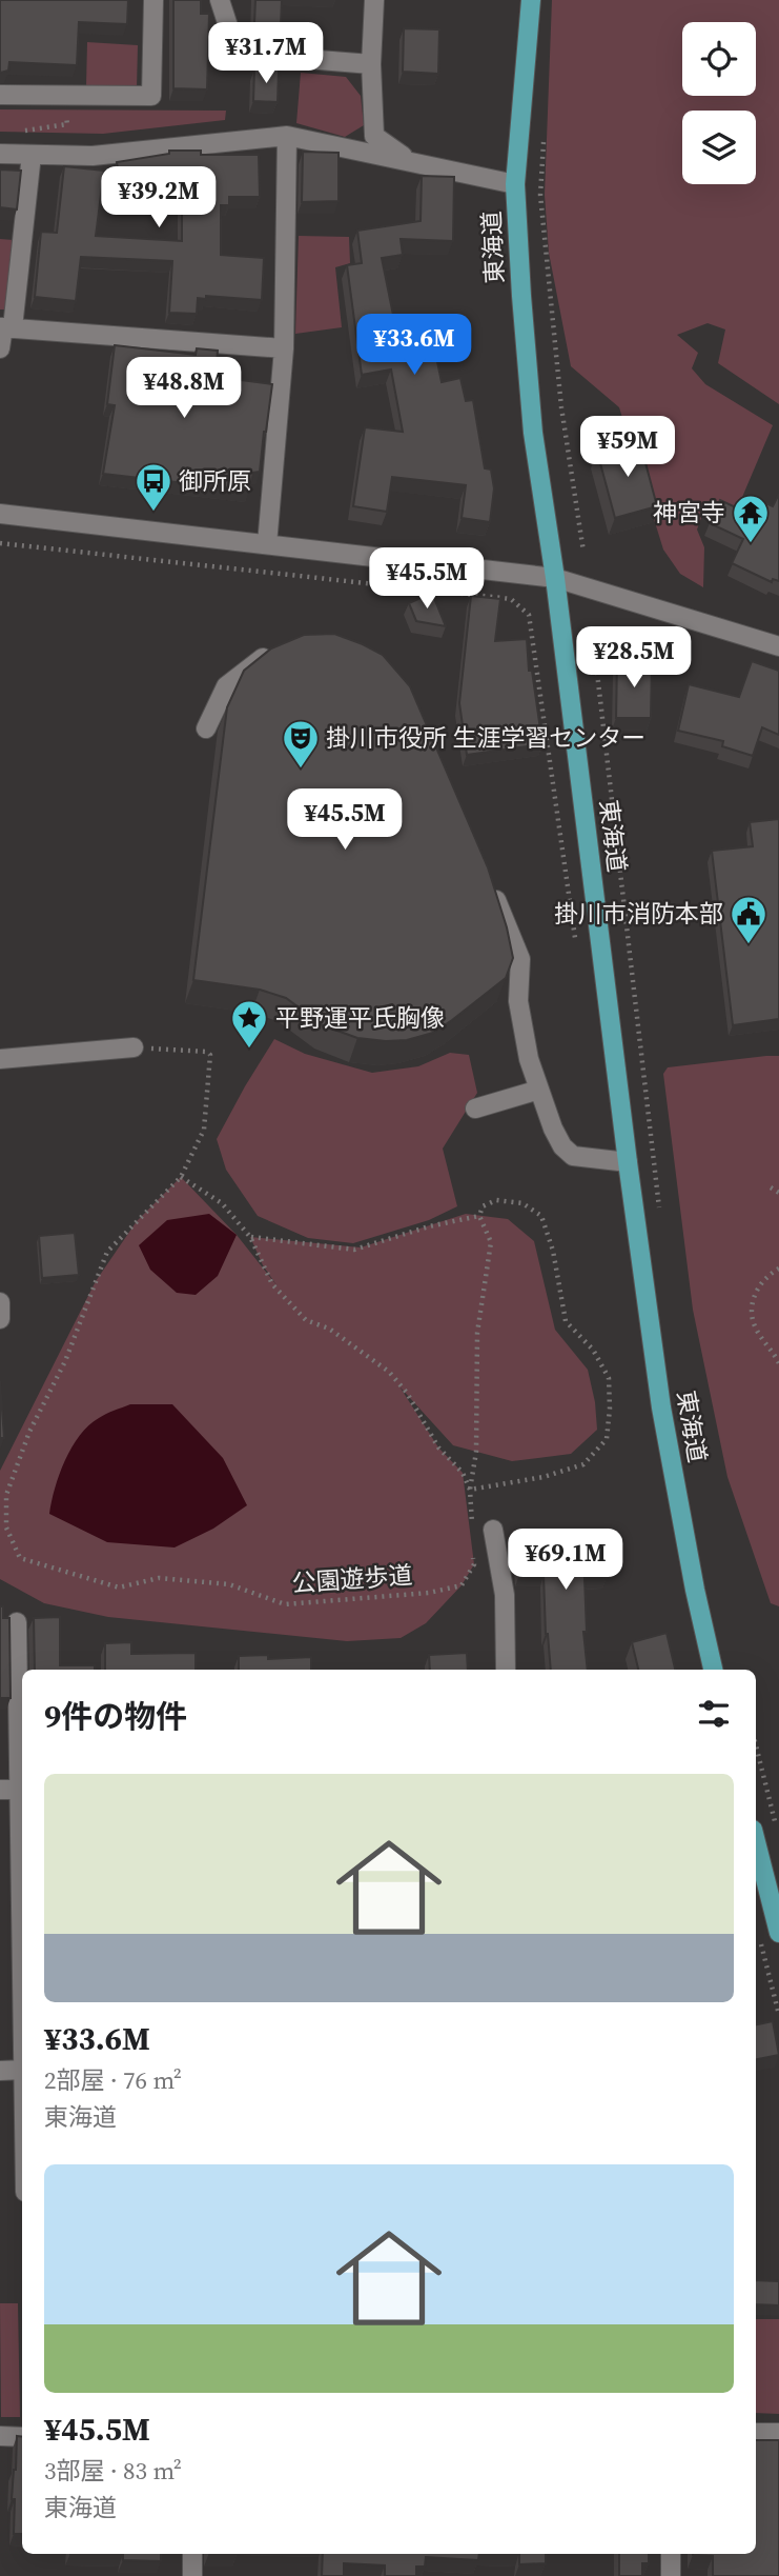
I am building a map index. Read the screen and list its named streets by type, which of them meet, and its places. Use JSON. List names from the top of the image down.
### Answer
{
  "streets": {
    "main road": ["東海道"],
    "path": ["公園遊歩道"]
  },
  "places": {
    "bus stop": ["御所原"],
    "temple": ["神宮寺"],
    "theatre": ["掛川市役所 生涯学習センター"],
    "public building": ["掛川市消防本部"],
    "place": ["平野運平氏胸像"]
  },
  "page": {
    "price": [
      "¥31.7M",
      "¥39.2M",
      "¥33.6M",
      "¥48.8M",
      "¥59M",
      "¥45.5M",
      "¥28.5M",
      "¥45.5M",
      "¥69.1M"
    ],
    "heading": "9件の物件",
    "list": [
      {
        "name": "¥33.6M",
        "note": "2部屋 · 76 m² · 東海道"
      },
      {
        "name": "¥45.5M",
        "note": "3部屋 · 83 m² · 東海道"
      }
    ]
  }
}
